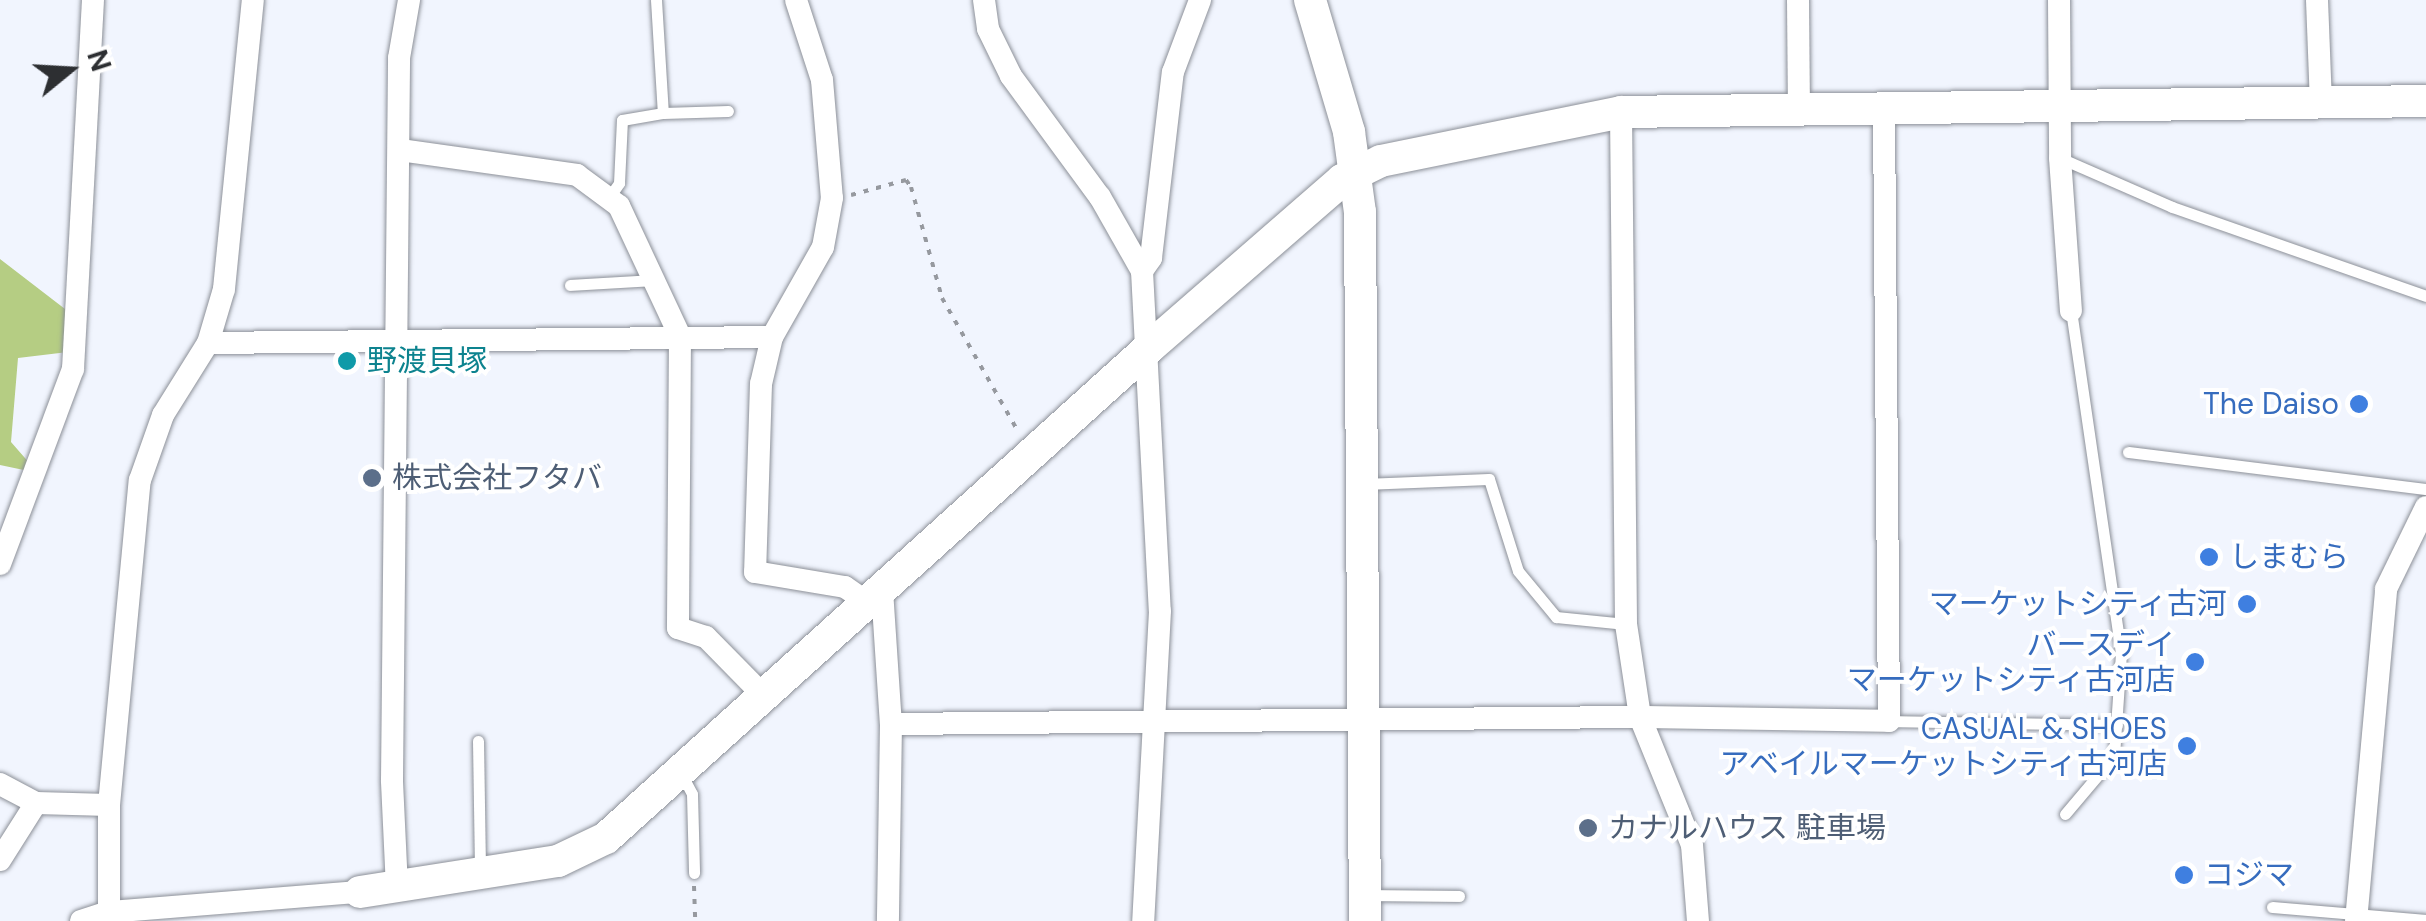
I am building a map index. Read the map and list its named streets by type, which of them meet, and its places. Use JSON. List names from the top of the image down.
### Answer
{
  "places": [
    "野渡貝塚",
    "The Daiso",
    "株式会社フタバ",
    "しまむら",
    "マーケットシティ古河",
    "バースデイ マーケットシティ古河店",
    "CASUAL & SHOES アベイルマーケットシティ古河店",
    "カナルハウス 駐車場",
    "コジマ"
  ],
  "north": "right"
}
